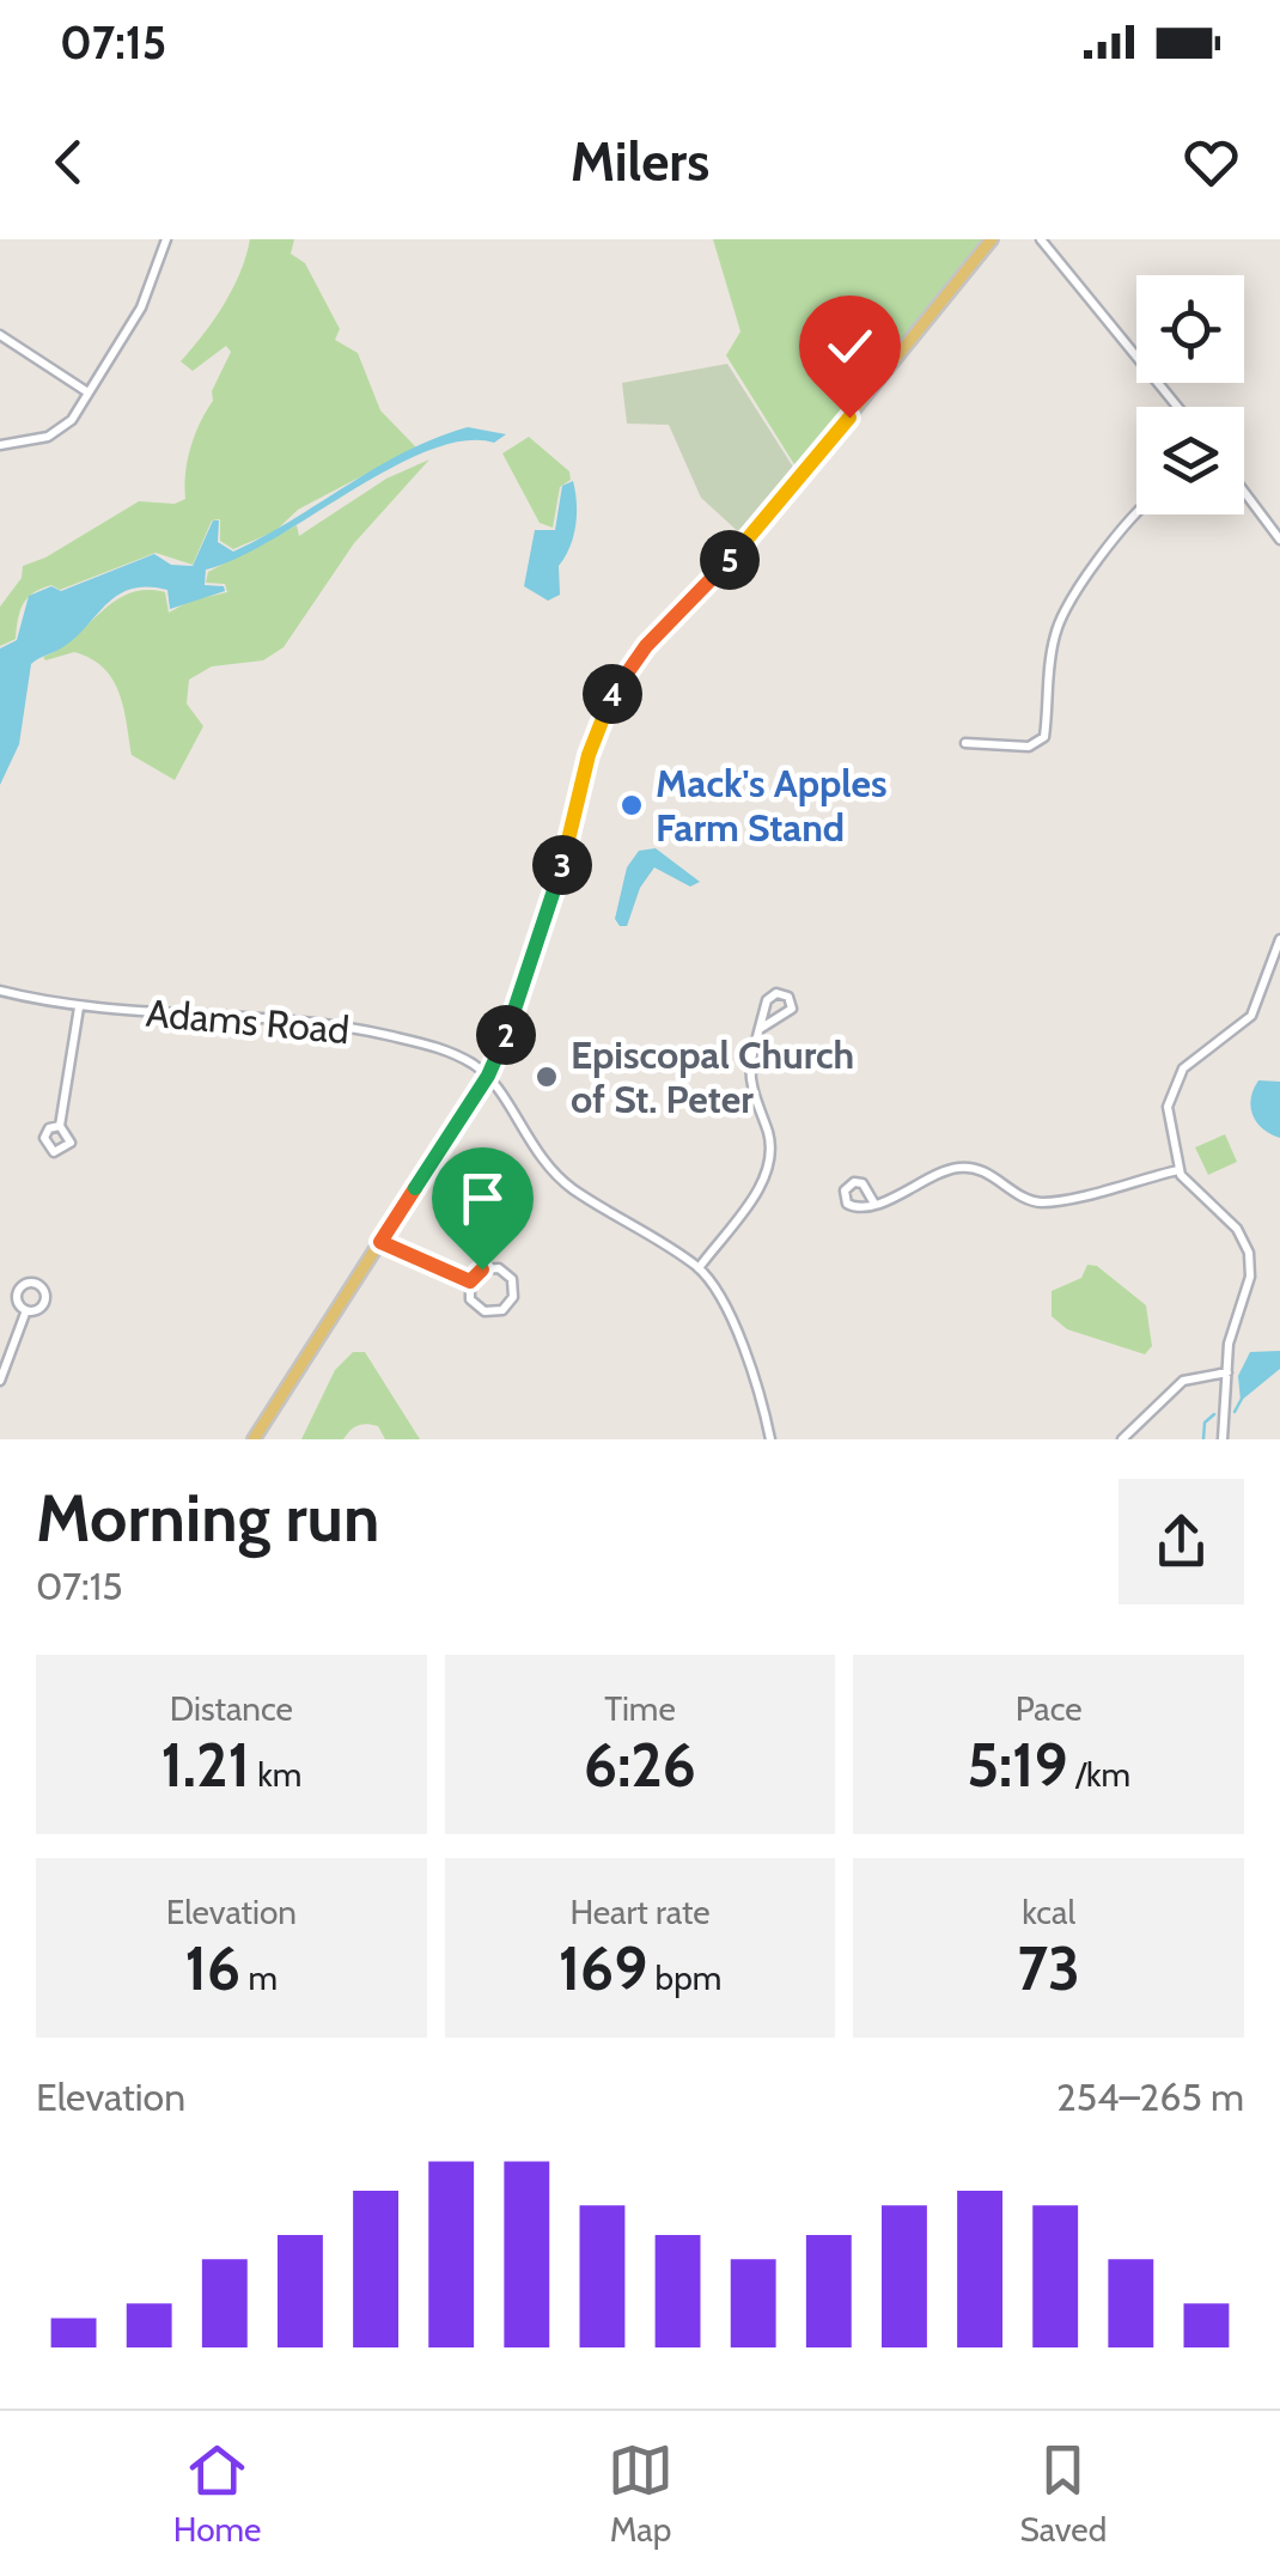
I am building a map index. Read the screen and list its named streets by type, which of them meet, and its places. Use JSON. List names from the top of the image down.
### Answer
{
  "streets": {
    "street": ["Adams Road"]
  },
  "places": ["Mack's Apples Farm Stand", "Episcopal Church of St. Peter"],
  "page": {
    "status": "07:15",
    "header": "Milers",
    "pins": [
      "5",
      "4",
      "3",
      "2"
    ],
    "heading": ["Morning run", "07:15"],
    "stats": [
      ["Distance", "1.21 km"],
      ["Time", "6:26"],
      ["Pace", "5:19 /km"],
      ["Elevation", "16 m"],
      ["Heart rate", "169 bpm"],
      ["kcal", "73"]
    ],
    "chart": ["Elevation", "254–265 m"],
    "tabs": ["Home", "Map", "Saved"]
  }
}
